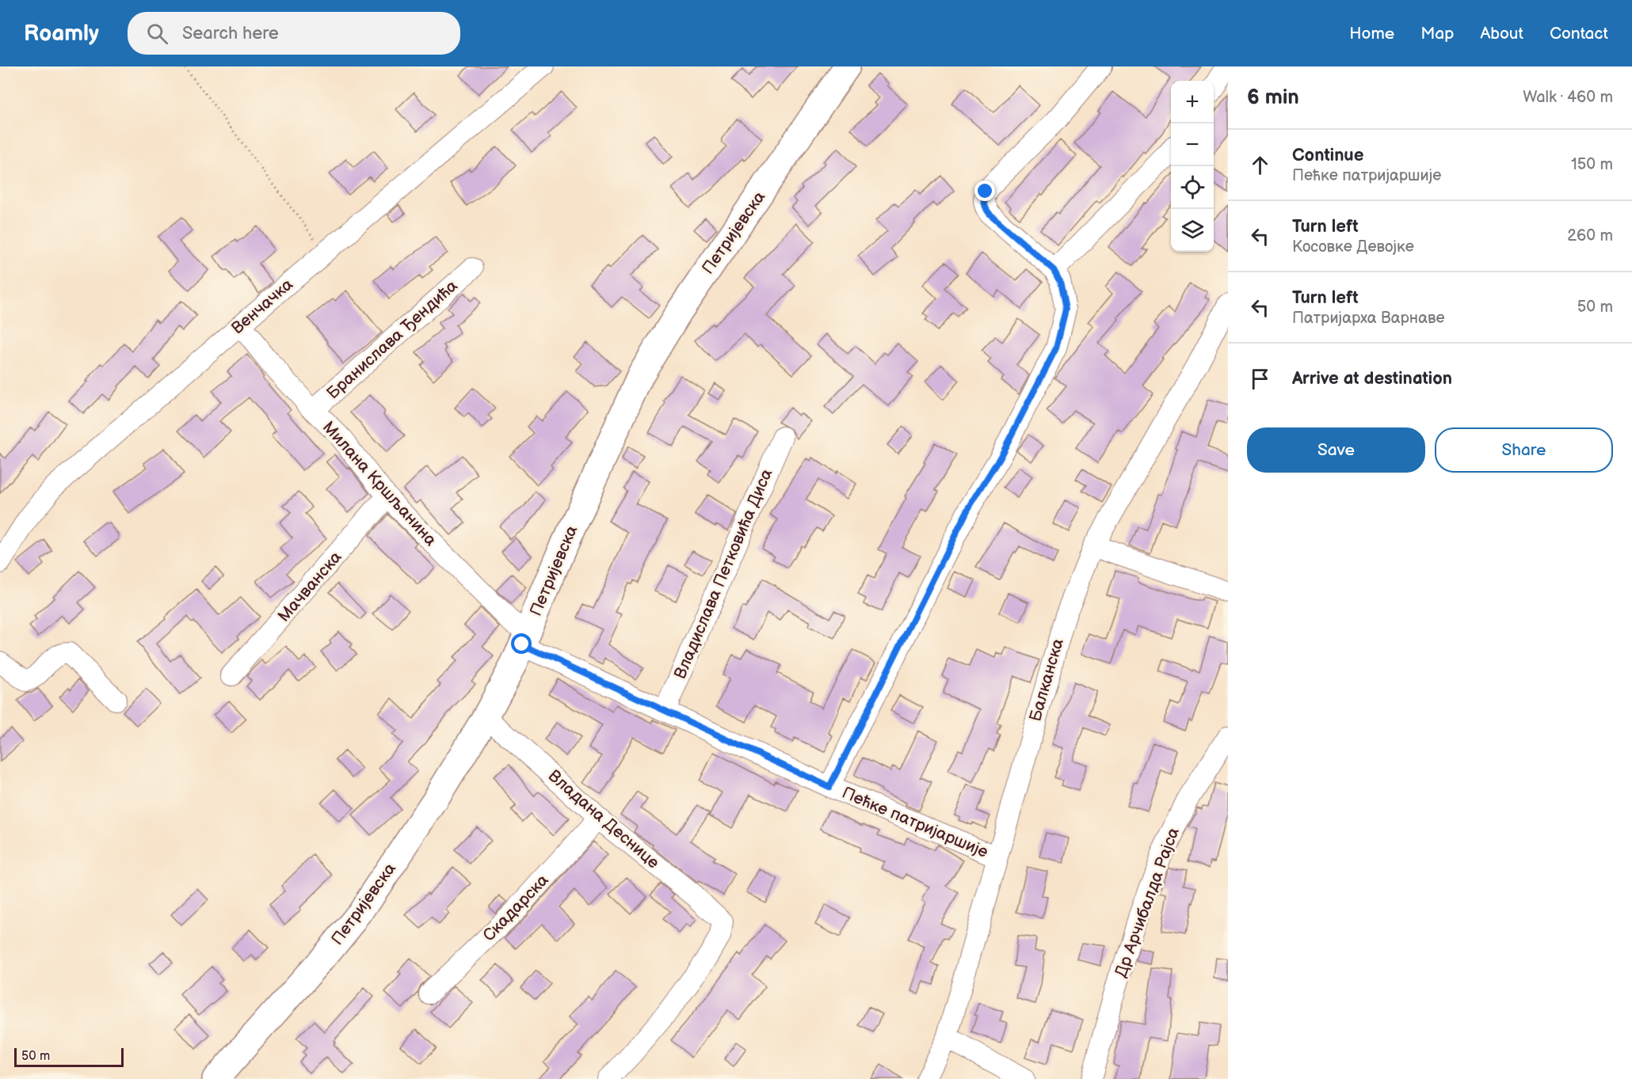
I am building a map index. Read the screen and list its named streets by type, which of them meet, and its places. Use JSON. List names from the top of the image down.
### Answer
{
  "streets": {
    "main road": ["Петријевска"],
    "street": [
      "Венчачка",
      "Бранислава Ђендића",
      "Милана Кршљанина",
      "Владислава Петковића Диса",
      "Мачванска",
      "Балканска",
      "Владана Деснице",
      "Пећке патријаршије",
      "Др Арчибалда Рајса",
      "Скадарска"
    ]
  },
  "crossings": [
    ["Петријевска", "Милана Кршљанина"],
    ["Петријевска", "Владана Деснице"],
    ["Петријевска", "Пећке патријаршије"],
    ["Венчачка", "Милана Кршљанина"],
    ["Бранислава Ђендића", "Милана Кршљанина"],
    ["Милана Кршљанина", "Мачванска"],
    ["Милана Кршљанина", "Пећке патријаршије"],
    ["Владислава Петковића Диса", "Пећке патријаршије"],
    ["Балканска", "Пећке патријаршије"],
    ["Владана Деснице", "Скадарска"]
  ],
  "scale_bar": "50 m",
  "page": {
    "header": "Roamly",
    "search": "Search here",
    "nav": [
      "Home",
      "Map",
      "About",
      "Contact"
    ],
    "heading": ["6 min", "Walk · 460 m"],
    "map_buttons": ["+", "−"],
    "list": [
      ["Continue", "Пећке патријаршије", "150 m"],
      ["Turn left", "Косовке Девојке", "260 m"],
      ["Turn left", "Патријарха Варнаве", "50 m"],
      "Arrive at destination"
    ],
    "buttons": ["Save", "Share"],
    "scale": "50 m"
  }
}
